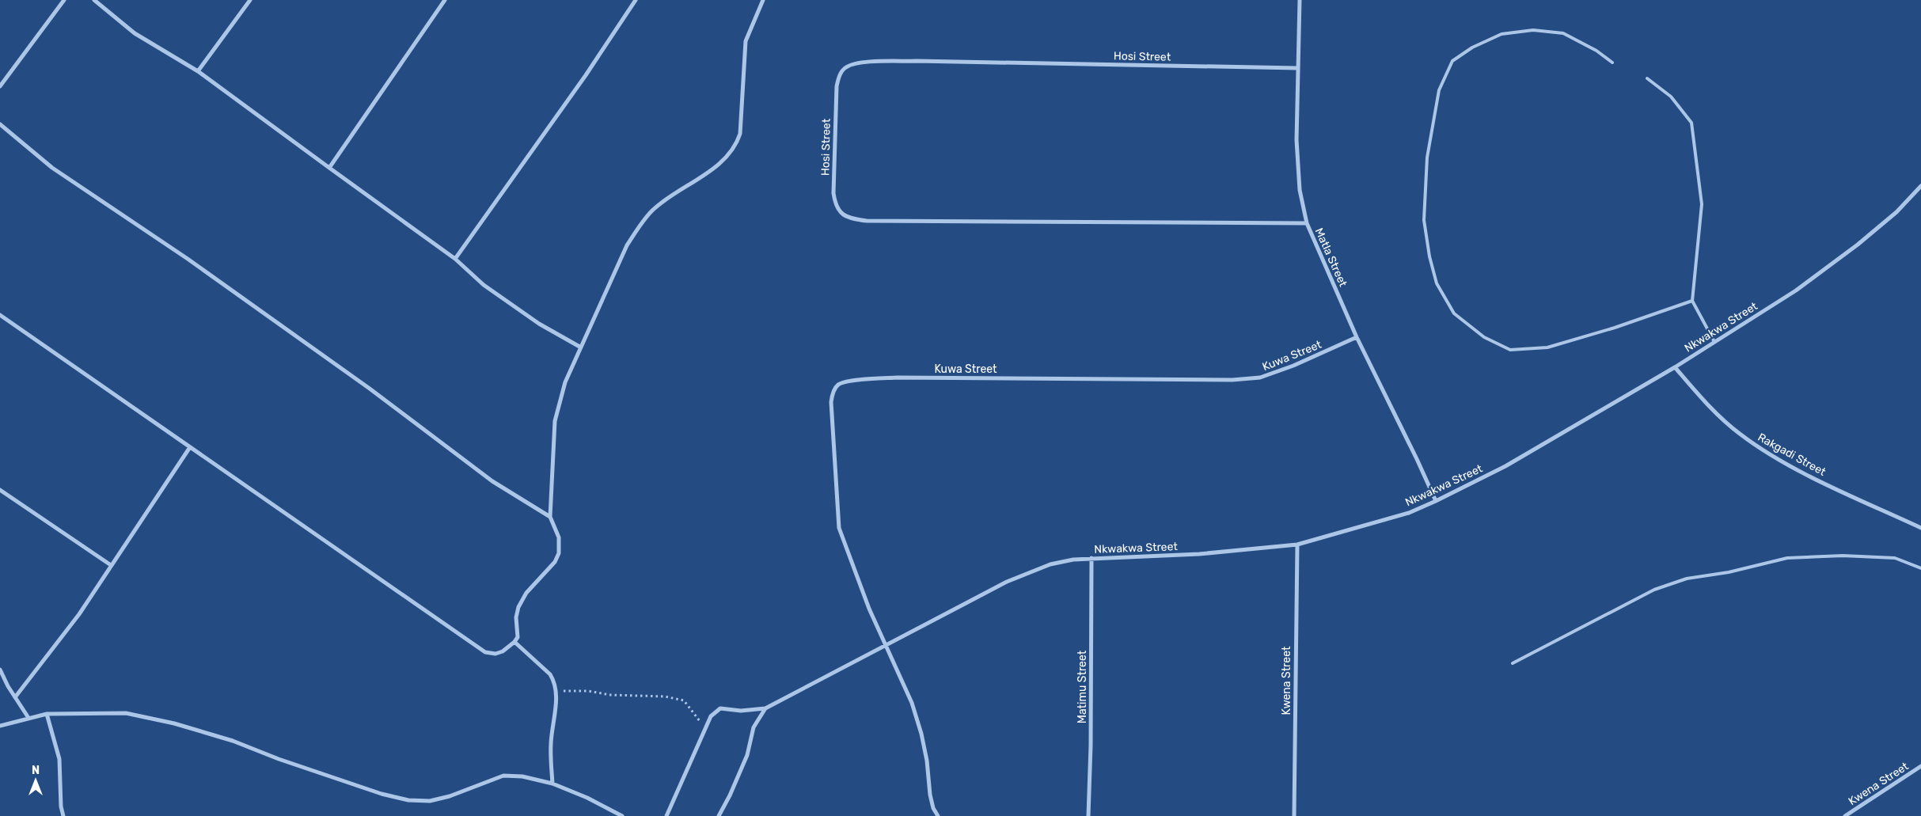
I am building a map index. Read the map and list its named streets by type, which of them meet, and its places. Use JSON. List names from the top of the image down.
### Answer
{
  "streets": {
    "street": [
      "Hosi Street",
      "Matla Street",
      "Nkwakwa Street",
      "Kuwa Street",
      "Rakgadi Street",
      "Kwena Street",
      "Matimu Street"
    ]
  },
  "crossings": [
    ["Hosi Street", "Matla Street"],
    ["Matla Street", "Nkwakwa Street"],
    ["Matla Street", "Kuwa Street"],
    ["Nkwakwa Street", "Kuwa Street"],
    ["Nkwakwa Street", "Rakgadi Street"],
    ["Nkwakwa Street", "Kwena Street"],
    ["Nkwakwa Street", "Matimu Street"]
  ],
  "north": "top"
}
